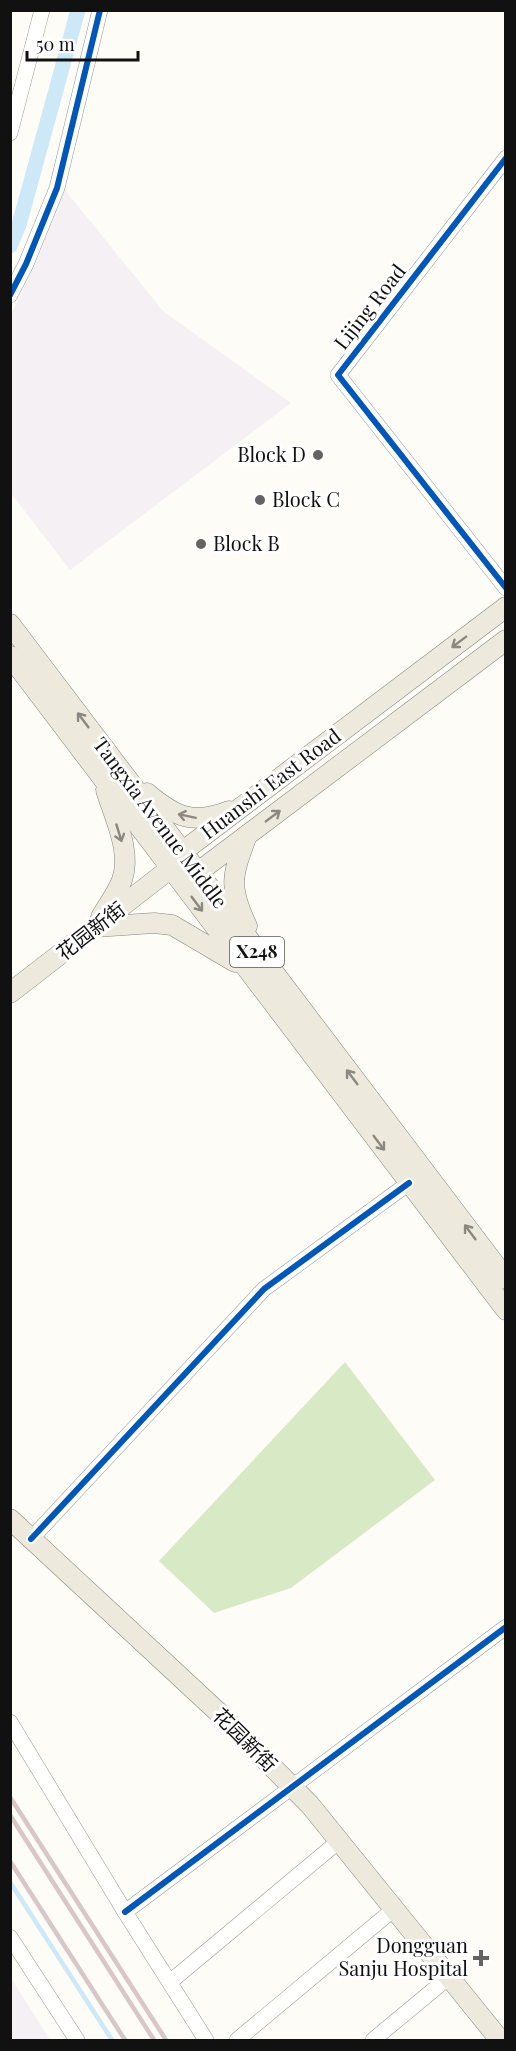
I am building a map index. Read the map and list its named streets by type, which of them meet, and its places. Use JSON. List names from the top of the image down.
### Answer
{
  "streets": {
    "main road": [
      "Huanshi East Road",
      "Tangxia Avenue Middle",
      "花园新街",
      "X248"
    ],
    "street": ["Lijing Road"]
  },
  "crossings": [
    ["Huanshi East Road", "Tangxia Avenue Middle"],
    ["Huanshi East Road", "花园新街"],
    ["Tangxia Avenue Middle", "花园新街"]
  ],
  "places": {
    "other": ["Block D", "Block C", "Block B"],
    "health": ["Dongguan Sanju Hospital"]
  },
  "scale_bar": "50 m"
}
